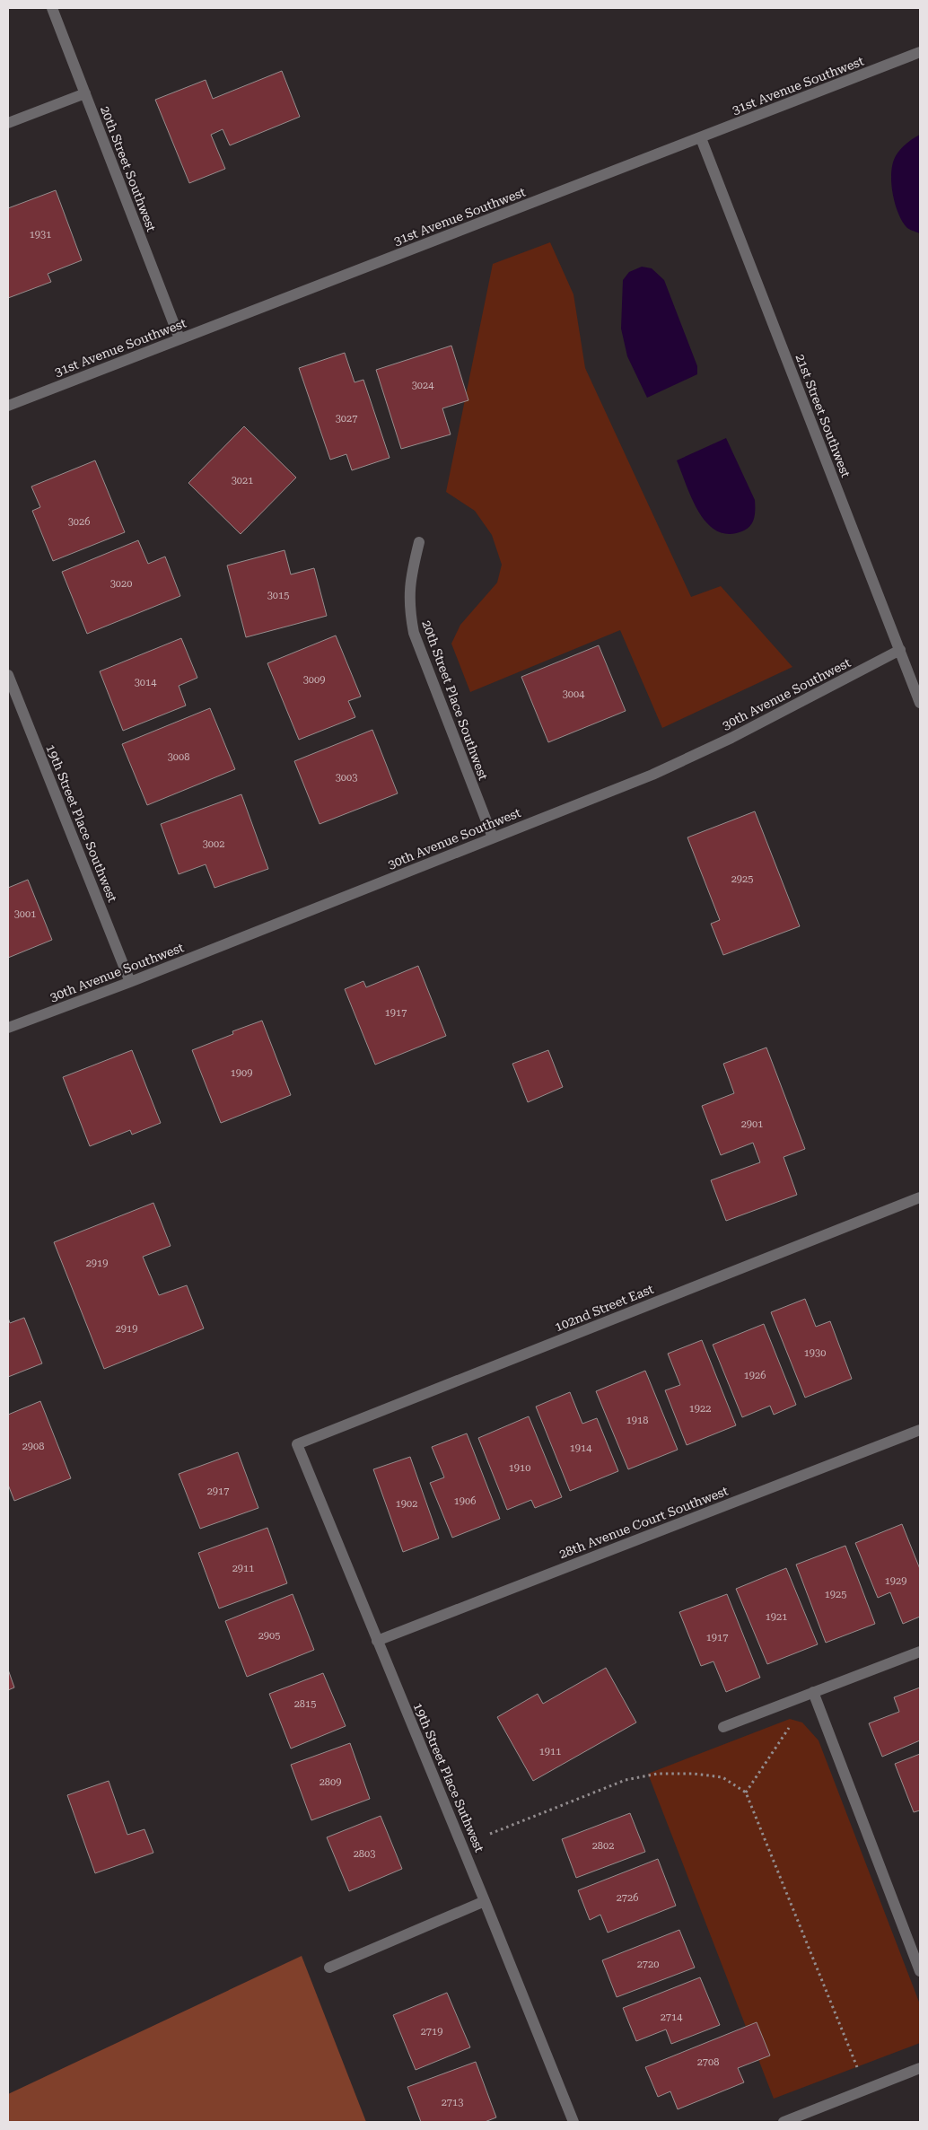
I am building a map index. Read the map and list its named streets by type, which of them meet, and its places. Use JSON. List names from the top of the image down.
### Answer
{
  "streets": {
    "street": [
      "31st Avenue Southwest",
      "20th Street Southwest",
      "21st Street Southwest",
      "30th Avenue Southwest",
      "20th Street Place Southwest",
      "19th Street Place Southwest",
      "102nd Street East",
      "28th Avenue Court Southwest",
      "19th Street Place Suthwest"
    ]
  },
  "crossings": [
    ["31st Avenue Southwest", "20th Street Southwest"],
    ["31st Avenue Southwest", "21st Street Southwest"],
    ["21st Street Southwest", "30th Avenue Southwest"],
    ["30th Avenue Southwest", "20th Street Place Southwest"],
    ["30th Avenue Southwest", "19th Street Place Southwest"],
    ["102nd Street East", "19th Street Place Suthwest"],
    ["28th Avenue Court Southwest", "19th Street Place Suthwest"]
  ],
  "house_numbers": [
    "1931",
    "3024",
    "3027",
    "3021",
    "3026",
    "3020",
    "3015",
    "3009",
    "3014",
    "3004",
    "3008",
    "3003",
    "3002",
    "2925",
    "3001",
    "1917",
    "1909",
    "2901",
    "2919",
    "2919",
    "1930",
    "1926",
    "1922",
    "1918",
    "2908",
    "1914",
    "1910",
    "2917",
    "1906",
    "1902",
    "2911",
    "1929",
    "1925",
    "1921",
    "2905",
    "1917",
    "2815",
    "1911",
    "2809",
    "2802",
    "2803",
    "2726",
    "2720",
    "2714",
    "2719",
    "2708",
    "2713"
  ]
}
